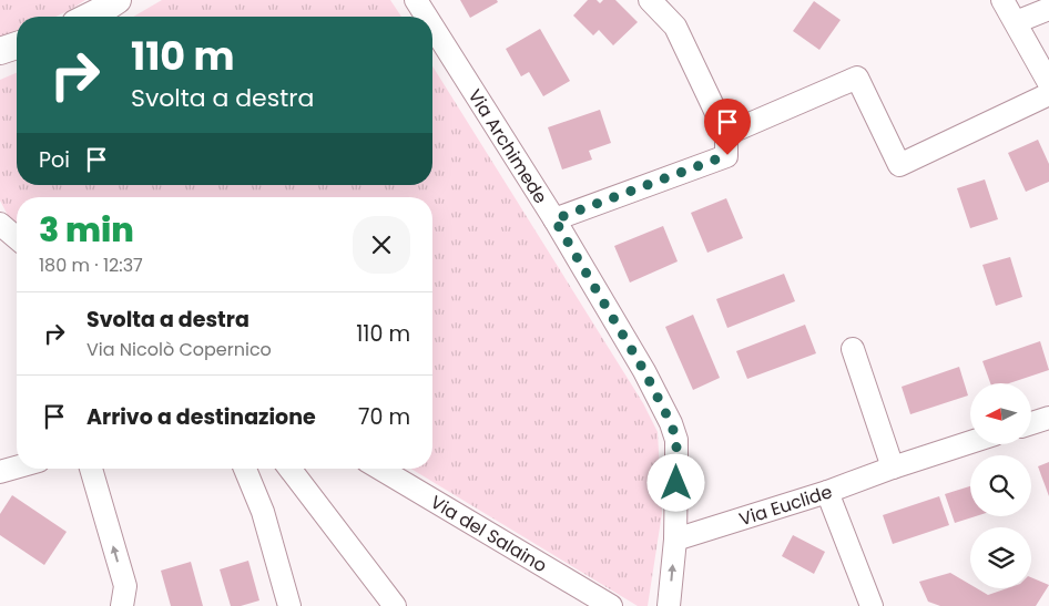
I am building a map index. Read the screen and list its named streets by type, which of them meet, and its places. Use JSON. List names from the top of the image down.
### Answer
{
  "streets": {
    "street": ["Via Archimede", "Via Euclide", "Via del Salaino"]
  },
  "crossings": [
    ["Via Archimede", "Via Euclide"]
  ],
  "north": "left",
  "page": {
    "turn": ["110 m", "Svolta a destra"],
    "then": "Poi",
    "heading": ["3 min", "180 m · 12:37"],
    "list": [
      {
        "name": "Svolta a destra",
        "note": "Via Nicolò Copernico",
        "value": "110 m"
      },
      {
        "name": "Arrivo a destinazione",
        "value": "70 m"
      }
    ]
  }
}
